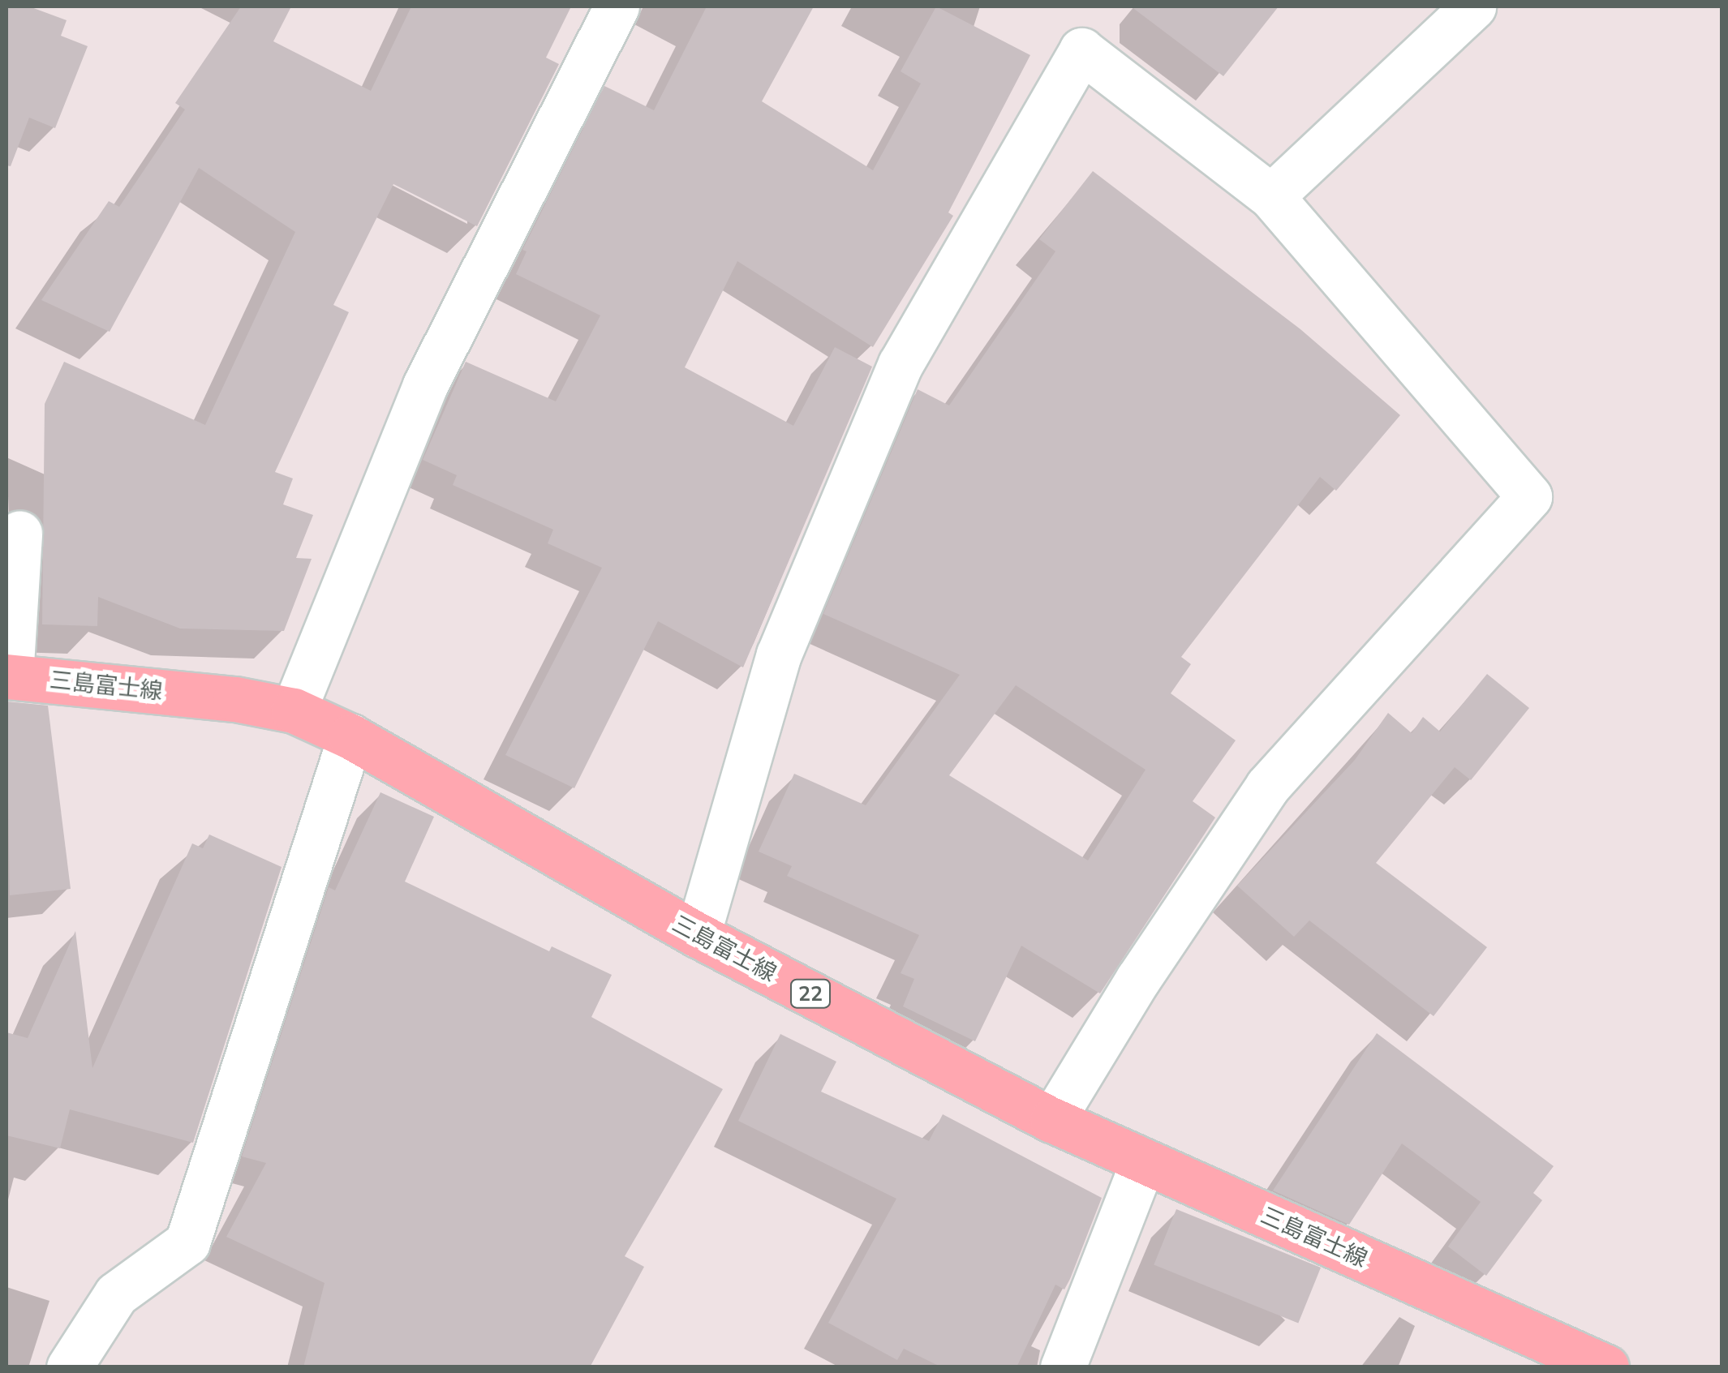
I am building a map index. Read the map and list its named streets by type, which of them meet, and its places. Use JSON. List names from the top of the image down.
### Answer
{
  "streets": {
    "main road": ["三島富士線", "22"]
  }
}
